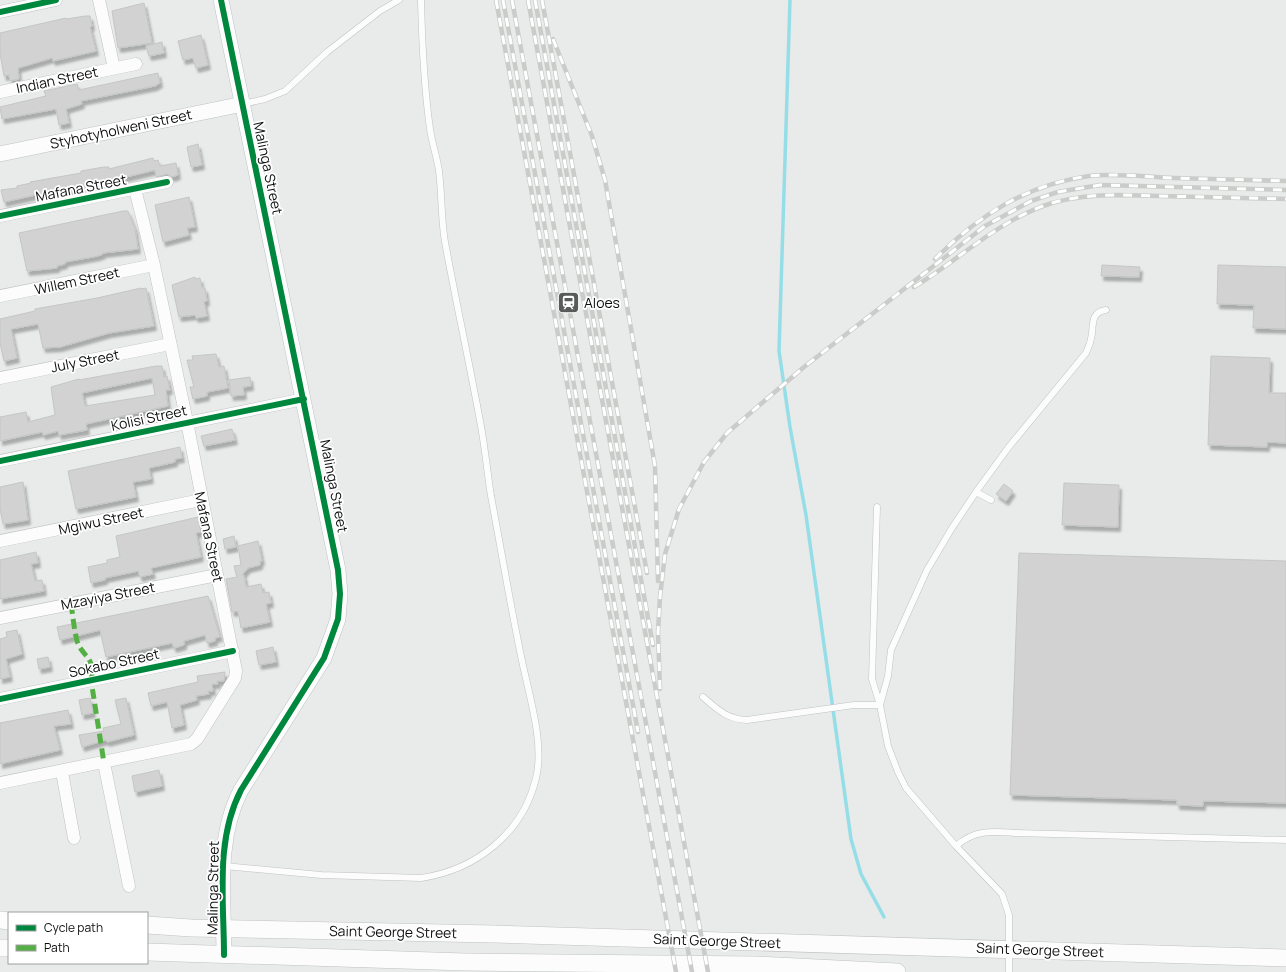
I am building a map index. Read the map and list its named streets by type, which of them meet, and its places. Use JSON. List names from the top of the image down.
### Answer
{
  "streets": {
    "main road": ["Saint George Street"],
    "street": [
      "Indian Street",
      "Styhotyholweni Street",
      "Malinga Street",
      "Mafana Street",
      "Willem Street",
      "July Street",
      "Kolisi Street",
      "Mgiwu Street",
      "Mzayiya Street",
      "Sokabo Street"
    ]
  },
  "crossings": [
    ["Styhotyholweni Street", "Malinga Street"],
    ["Malinga Street", "Kolisi Street"],
    ["Malinga Street", "Saint George Street"],
    ["Mafana Street", "Willem Street"],
    ["Mafana Street", "July Street"],
    ["Mafana Street", "Kolisi Street"],
    ["Mafana Street", "Mgiwu Street"],
    ["Mafana Street", "Mzayiya Street"],
    ["Mafana Street", "Sokabo Street"]
  ],
  "places": {
    "station": ["Aloes"]
  },
  "legend": ["Cycle path", "Path"]
}
